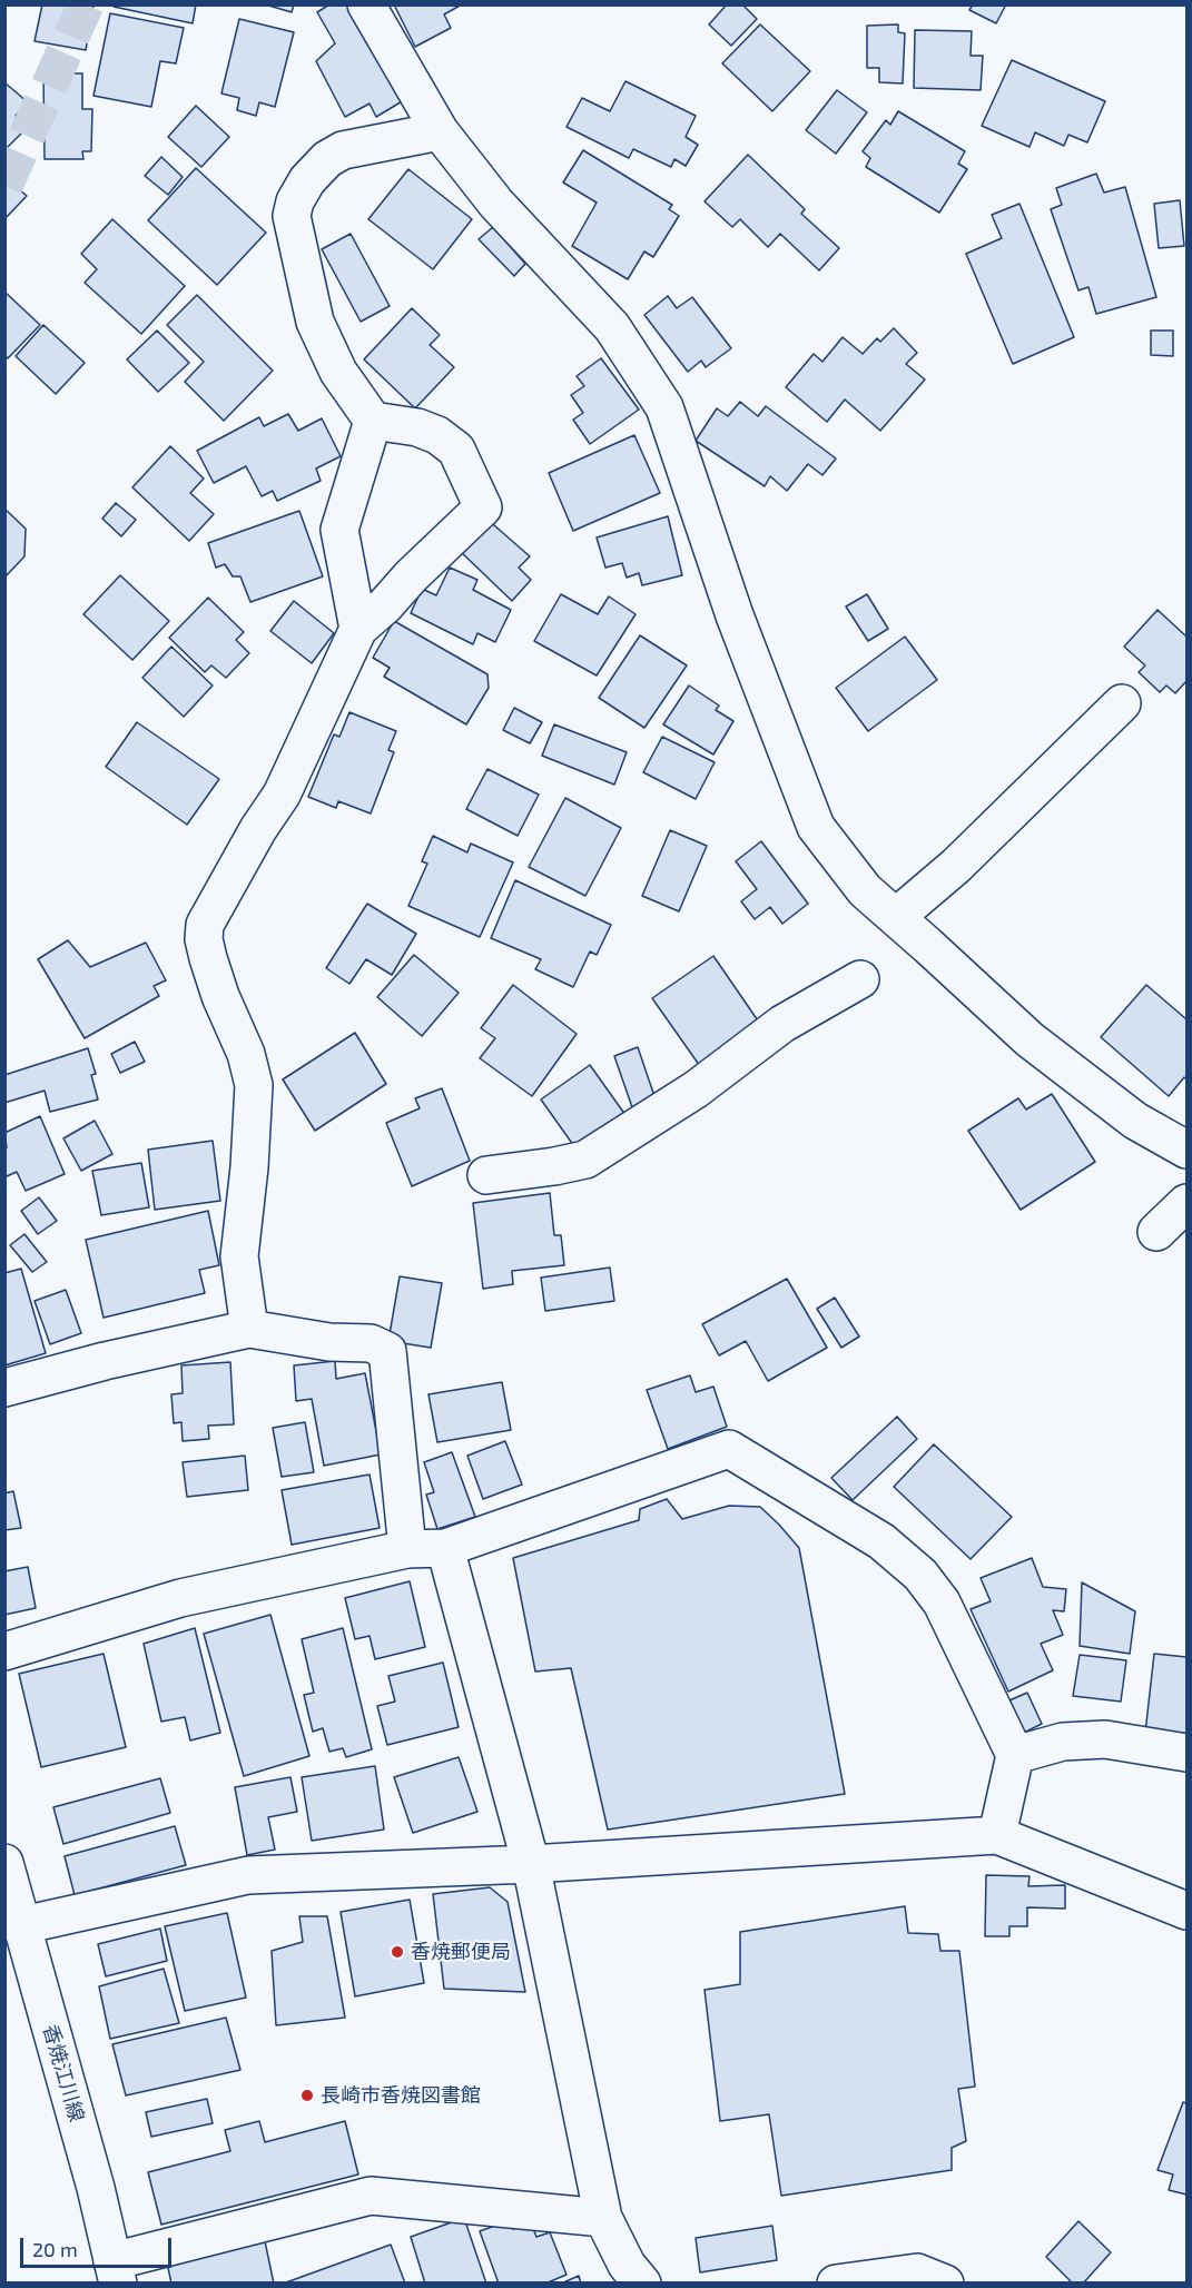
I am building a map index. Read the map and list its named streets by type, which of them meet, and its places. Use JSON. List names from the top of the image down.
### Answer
{
  "streets": {
    "street": ["香焼江川線"]
  },
  "places": ["香焼郵便局", "長崎市香焼図書館"],
  "scale_bar": "20 m"
}
